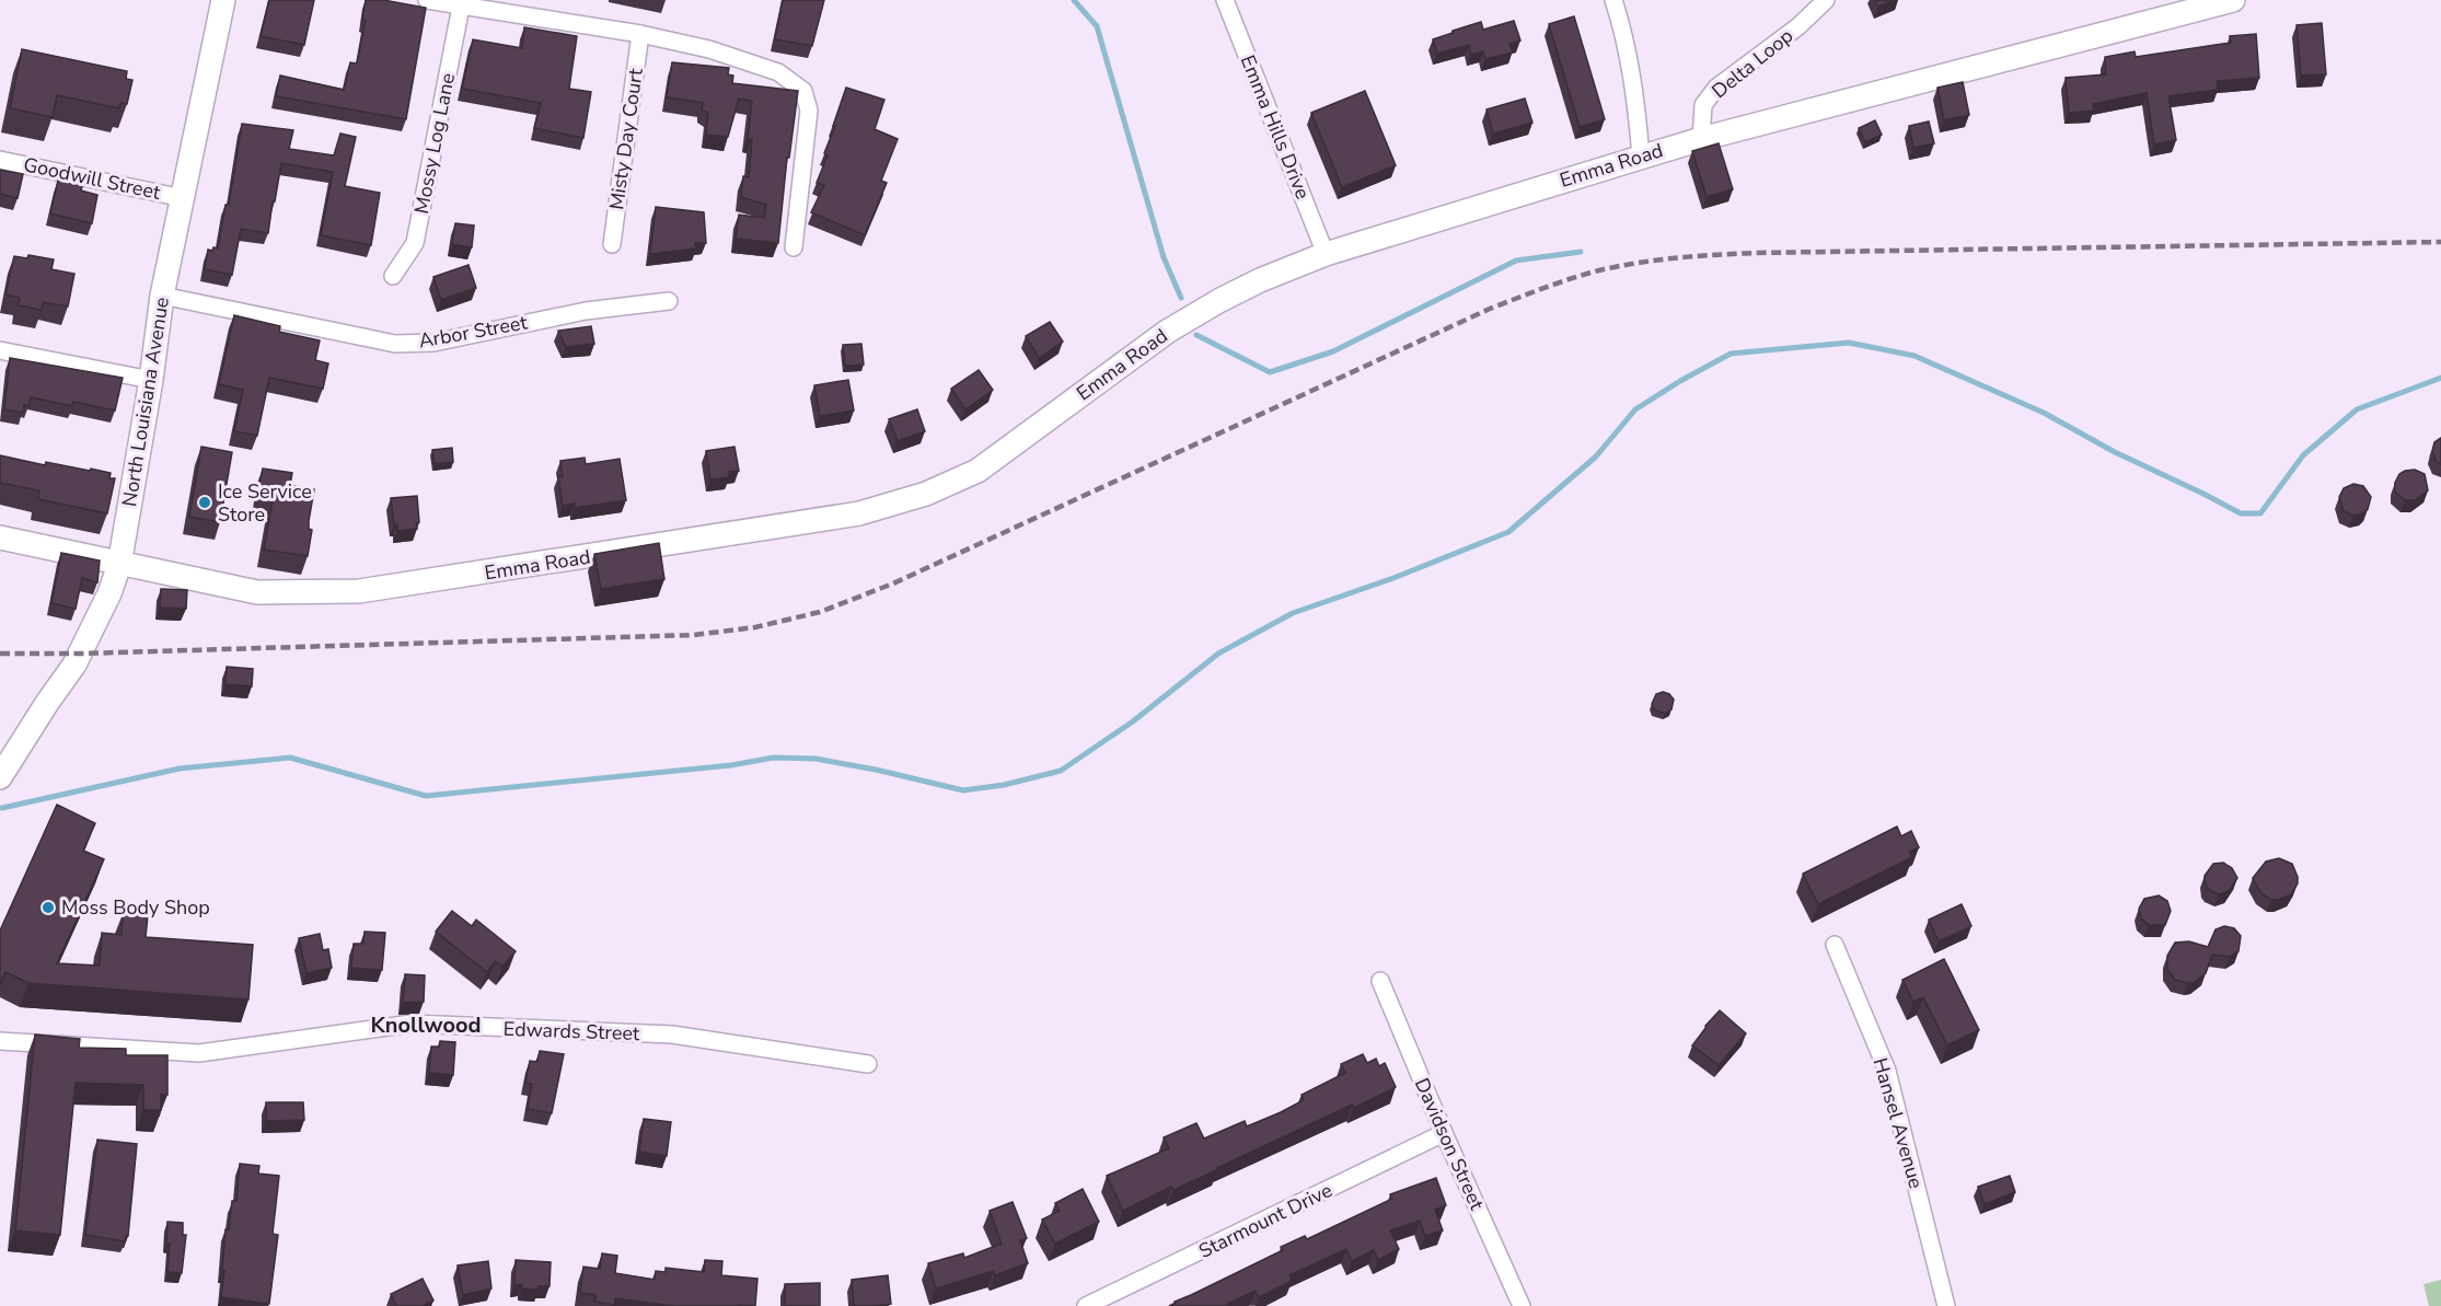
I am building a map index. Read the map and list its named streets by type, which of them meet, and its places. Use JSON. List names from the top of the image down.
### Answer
{
  "streets": {
    "street": [
      "Delta Loop",
      "Emma Hills Drive",
      "Misty Day Court",
      "Mossy Log Lane",
      "Emma Road",
      "Goodwill Street",
      "Arbor Street",
      "North Louisiana Avenue",
      "Edwards Street",
      "Hansel Avenue",
      "Davidson Street",
      "Starmount Drive"
    ]
  },
  "crossings": [
    ["Delta Loop", "Emma Road"],
    ["Emma Hills Drive", "Emma Road"],
    ["Emma Road", "North Louisiana Avenue"],
    ["Goodwill Street", "North Louisiana Avenue"],
    ["Arbor Street", "North Louisiana Avenue"],
    ["Davidson Street", "Starmount Drive"]
  ],
  "districts": ["Knollwood"],
  "places": ["Ice Service Store", "Moss Body Shop"]
}
